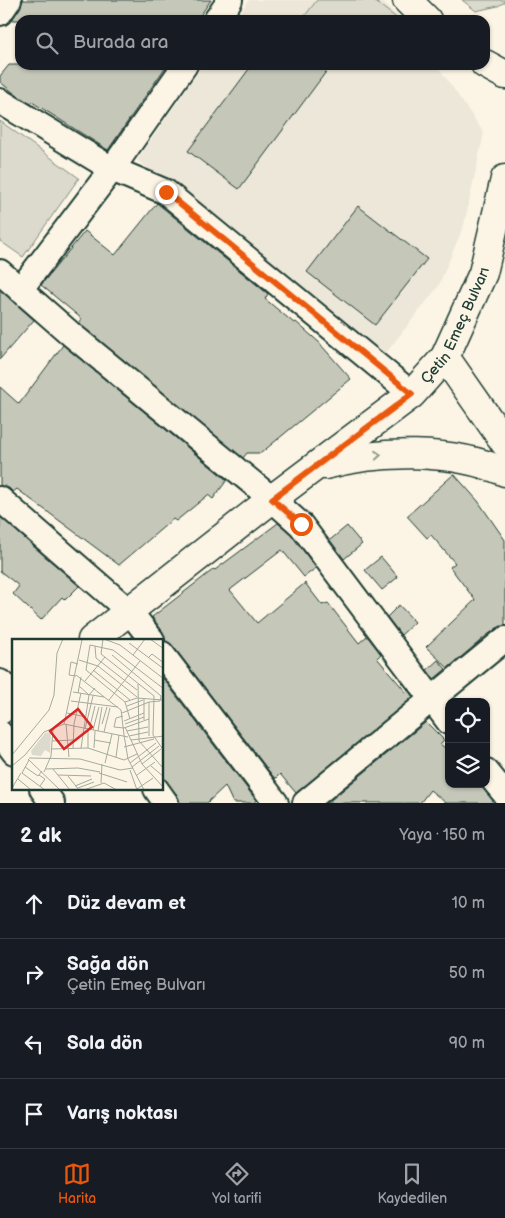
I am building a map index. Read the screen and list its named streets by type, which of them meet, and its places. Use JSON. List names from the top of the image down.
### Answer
{
  "streets": {
    "main road": ["Çetin Emeç Bulvarı"]
  },
  "page": {
    "search": "Burada ara",
    "heading": ["2 dk", "Yaya · 150 m"],
    "list": [
      ["Düz devam et", "10 m"],
      ["Sağa dön", "Çetin Emeç Bulvarı", "50 m"],
      ["Sola dön", "90 m"],
      "Varış noktası"
    ],
    "nav": ["Harita", "Yol tarifi", "Kaydedilen"]
  }
}
